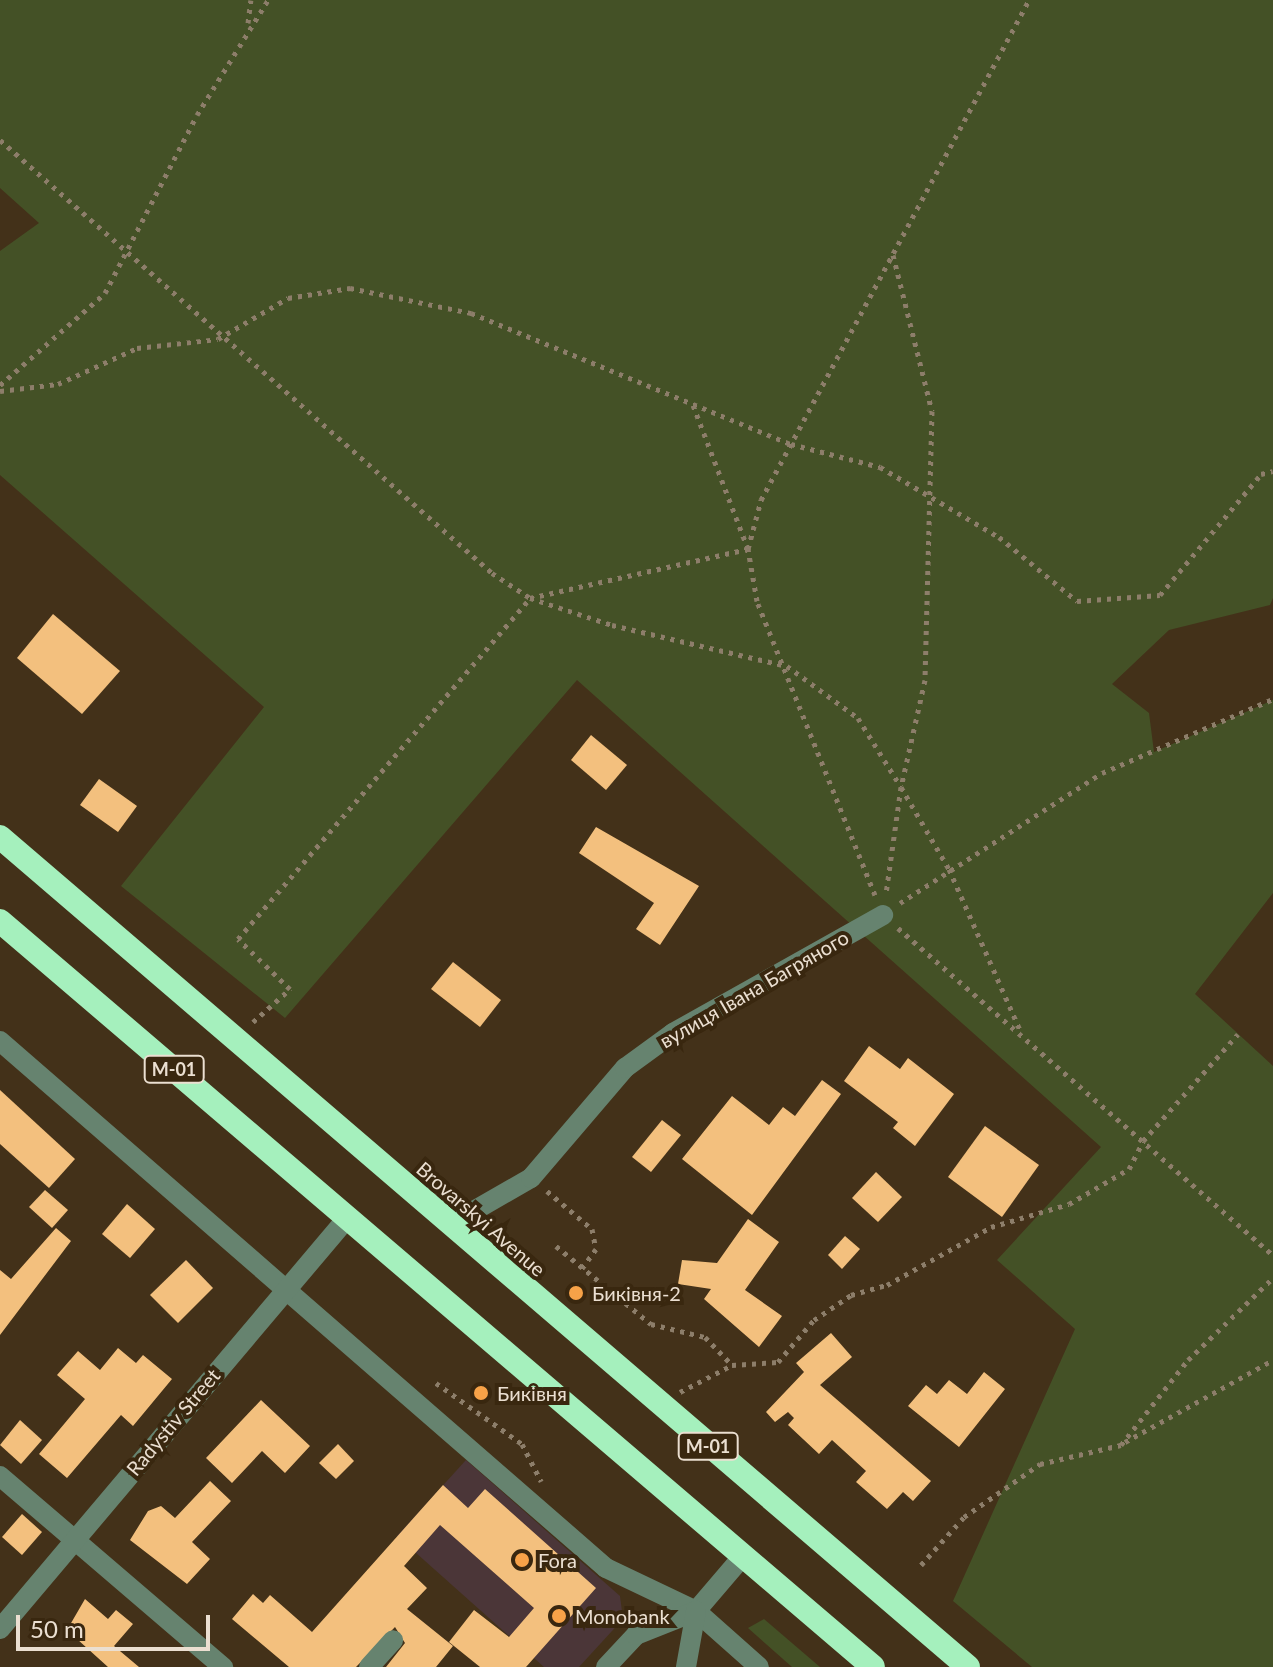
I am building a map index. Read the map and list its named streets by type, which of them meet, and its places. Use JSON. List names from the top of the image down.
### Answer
{
  "streets": {
    "highway": ["М-01", "Brovarskyi Avenue"],
    "street": ["вулиця Івана Багряного", "Radystiv Street"]
  },
  "crossings": [
    ["вулиця Івана Багряного", "Brovarskyi Avenue"],
    ["М-01", "Radystiv Street"]
  ],
  "places": [
    "Бикiвня-2",
    "Бикiвня",
    "Fora",
    "Monobank"
  ],
  "scale_bar": "50 m"
}
